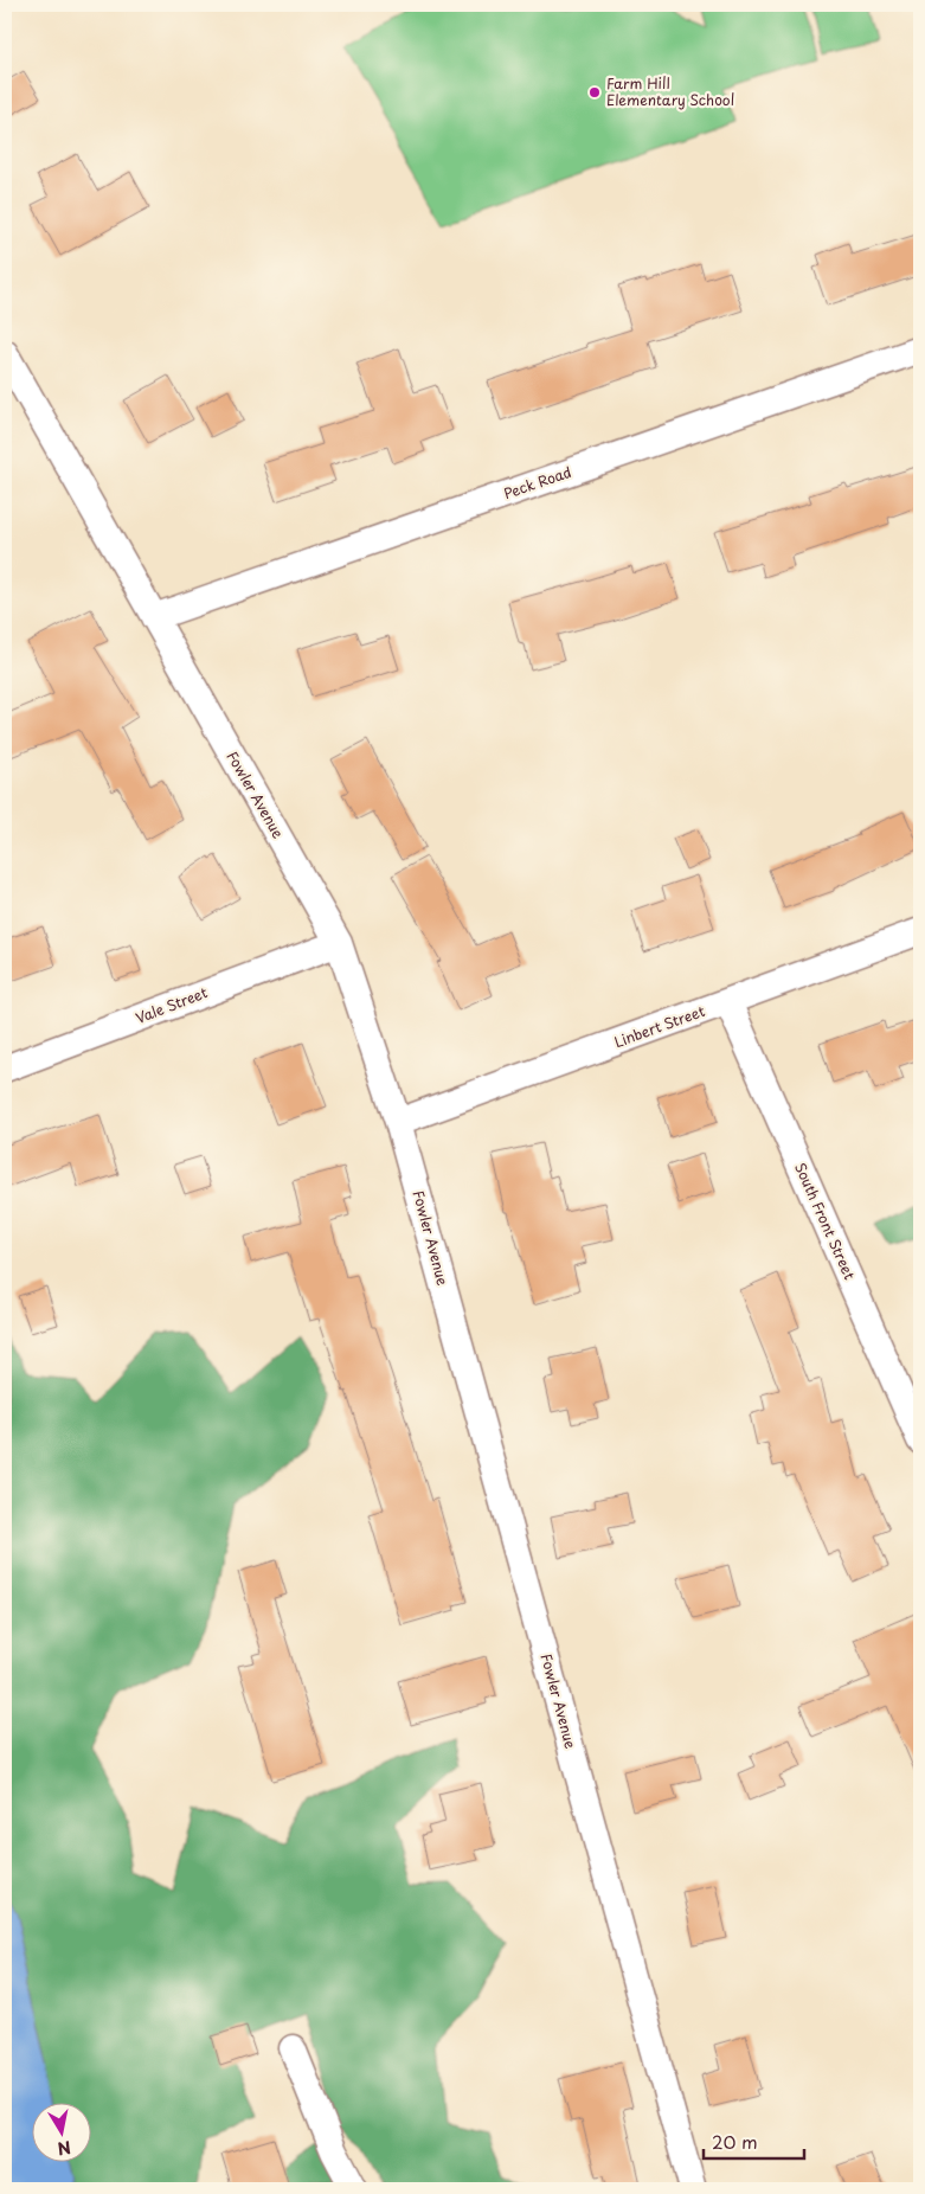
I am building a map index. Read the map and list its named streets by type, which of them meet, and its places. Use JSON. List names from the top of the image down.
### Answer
{
  "streets": {
    "street": [
      "Peck Road",
      "Fowler Avenue",
      "Vale Street",
      "Linbert Street",
      "South Front Street"
    ]
  },
  "crossings": [
    ["Peck Road", "Fowler Avenue"],
    ["Fowler Avenue", "Vale Street"],
    ["Fowler Avenue", "Linbert Street"],
    ["Linbert Street", "South Front Street"]
  ],
  "places": ["Farm Hill Elementary School"],
  "scale_bar": "20 m",
  "north": "bottom"
}
